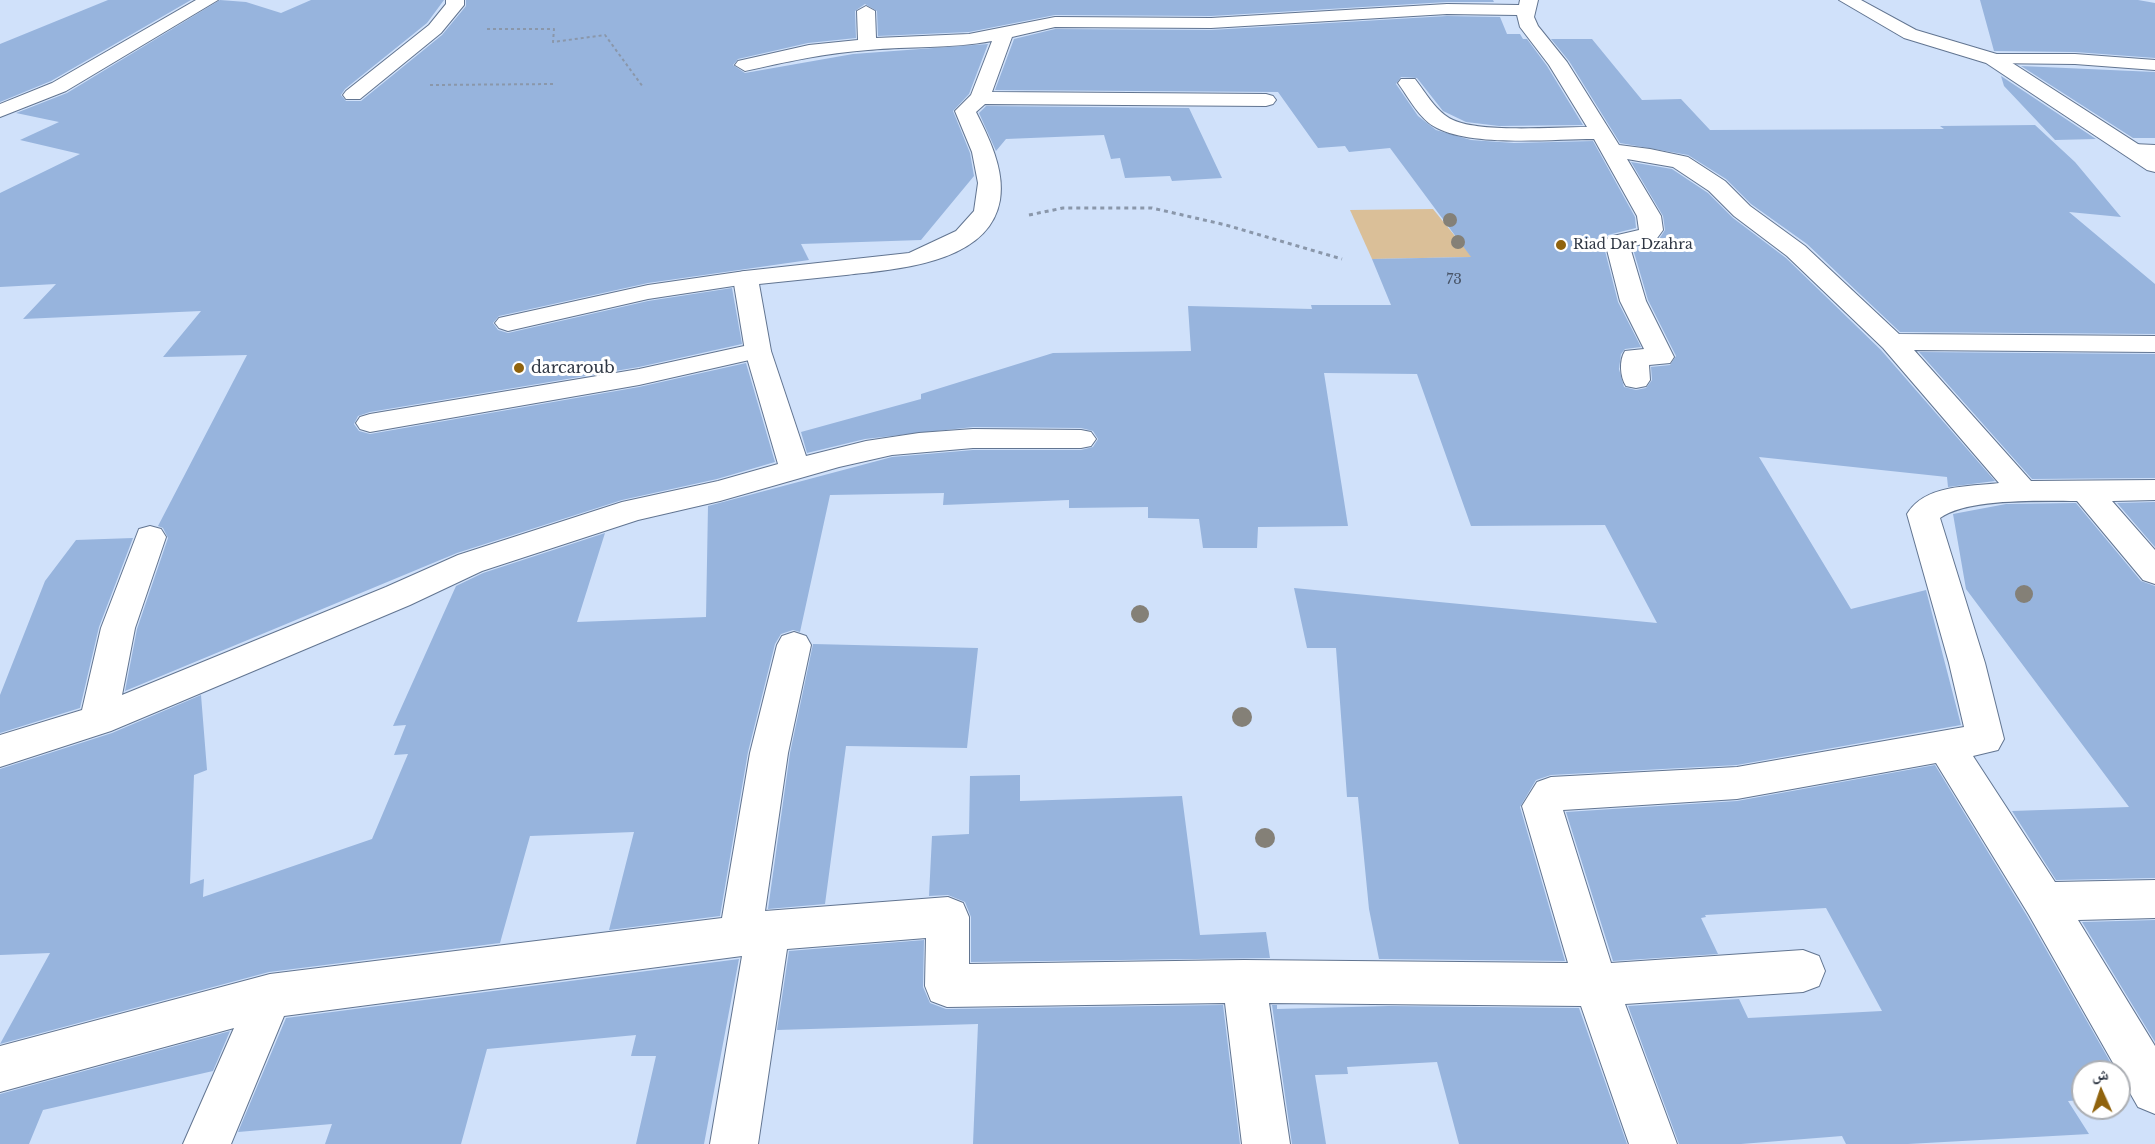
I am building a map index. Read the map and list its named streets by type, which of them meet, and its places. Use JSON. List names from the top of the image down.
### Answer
{
  "places": ["Riad Dar Dzahra", "darcaroub"],
  "house_numbers": ["73"],
  "north": "top"
}
